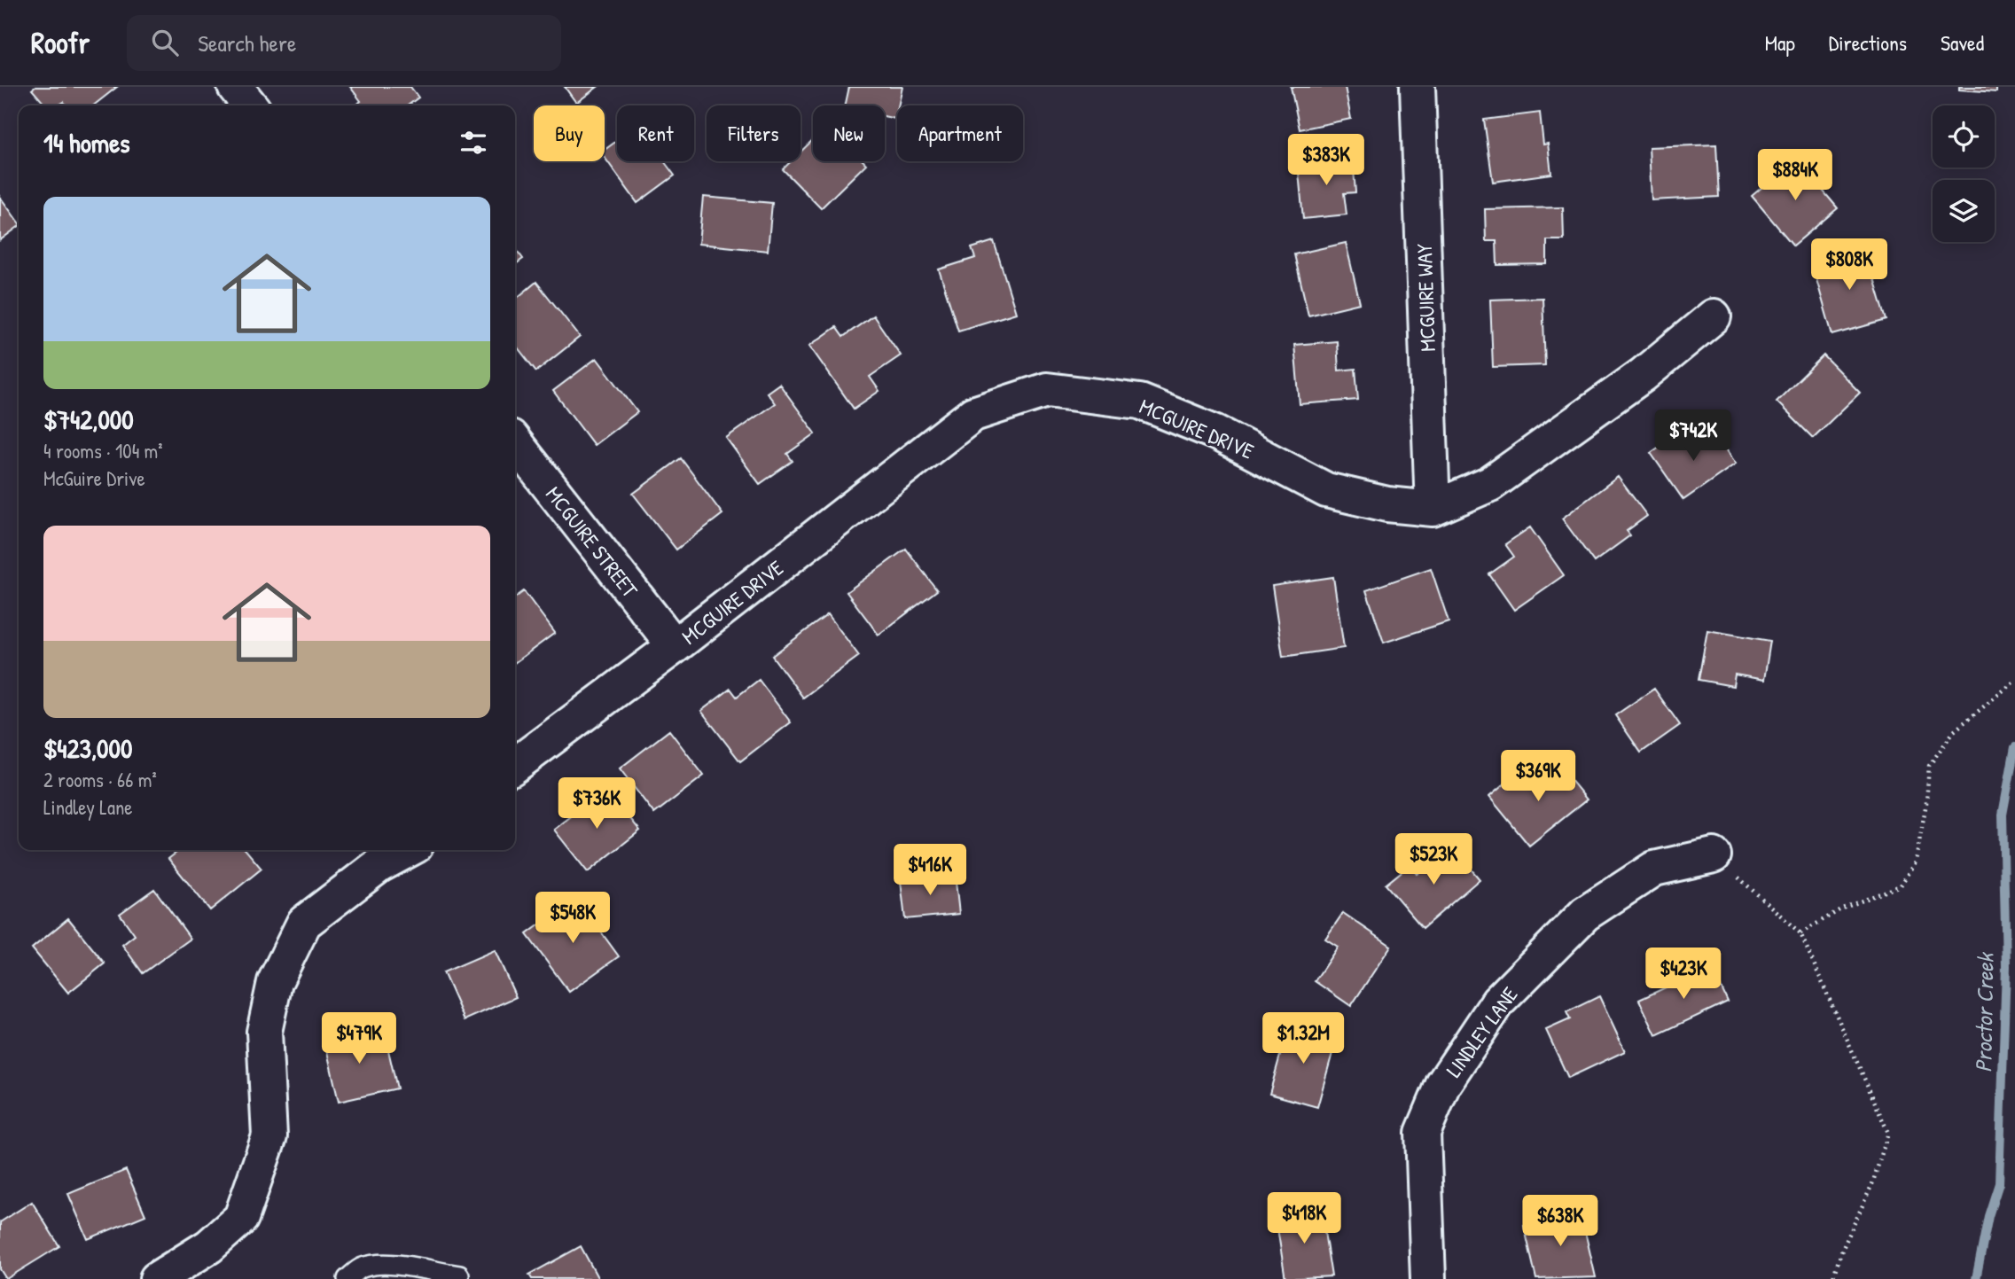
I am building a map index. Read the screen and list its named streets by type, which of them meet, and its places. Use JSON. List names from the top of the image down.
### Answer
{
  "streets": {
    "street": [
      "MCGUIRE WAY",
      "MCGUIRE DRIVE",
      "MCGUIRE STREET",
      "LINDLEY LANE"
    ]
  },
  "crossings": [
    ["MCGUIRE WAY", "MCGUIRE DRIVE"],
    ["MCGUIRE DRIVE", "MCGUIRE STREET"]
  ],
  "water": ["Proctor Creek"],
  "page": {
    "header": "Roofr",
    "search": "Search here",
    "nav": ["Map", "Directions", "Saved"],
    "chip": [
      "Buy",
      "Rent",
      "Filters",
      "New",
      "Apartment"
    ],
    "heading": "14 homes",
    "price": [
      "$383K",
      "$884K",
      "$808K",
      "$742K",
      "$369K",
      "$736K",
      "$523K",
      "$416K",
      "$548K",
      "$423K",
      "$479K",
      "$1.32M",
      "$418K",
      "$638K"
    ],
    "list": [
      {
        "name": "$742,000",
        "note": "4 rooms · 104 m² · McGuire Drive"
      },
      {
        "name": "$423,000",
        "note": "2 rooms · 66 m² · Lindley Lane"
      }
    ]
  }
}
